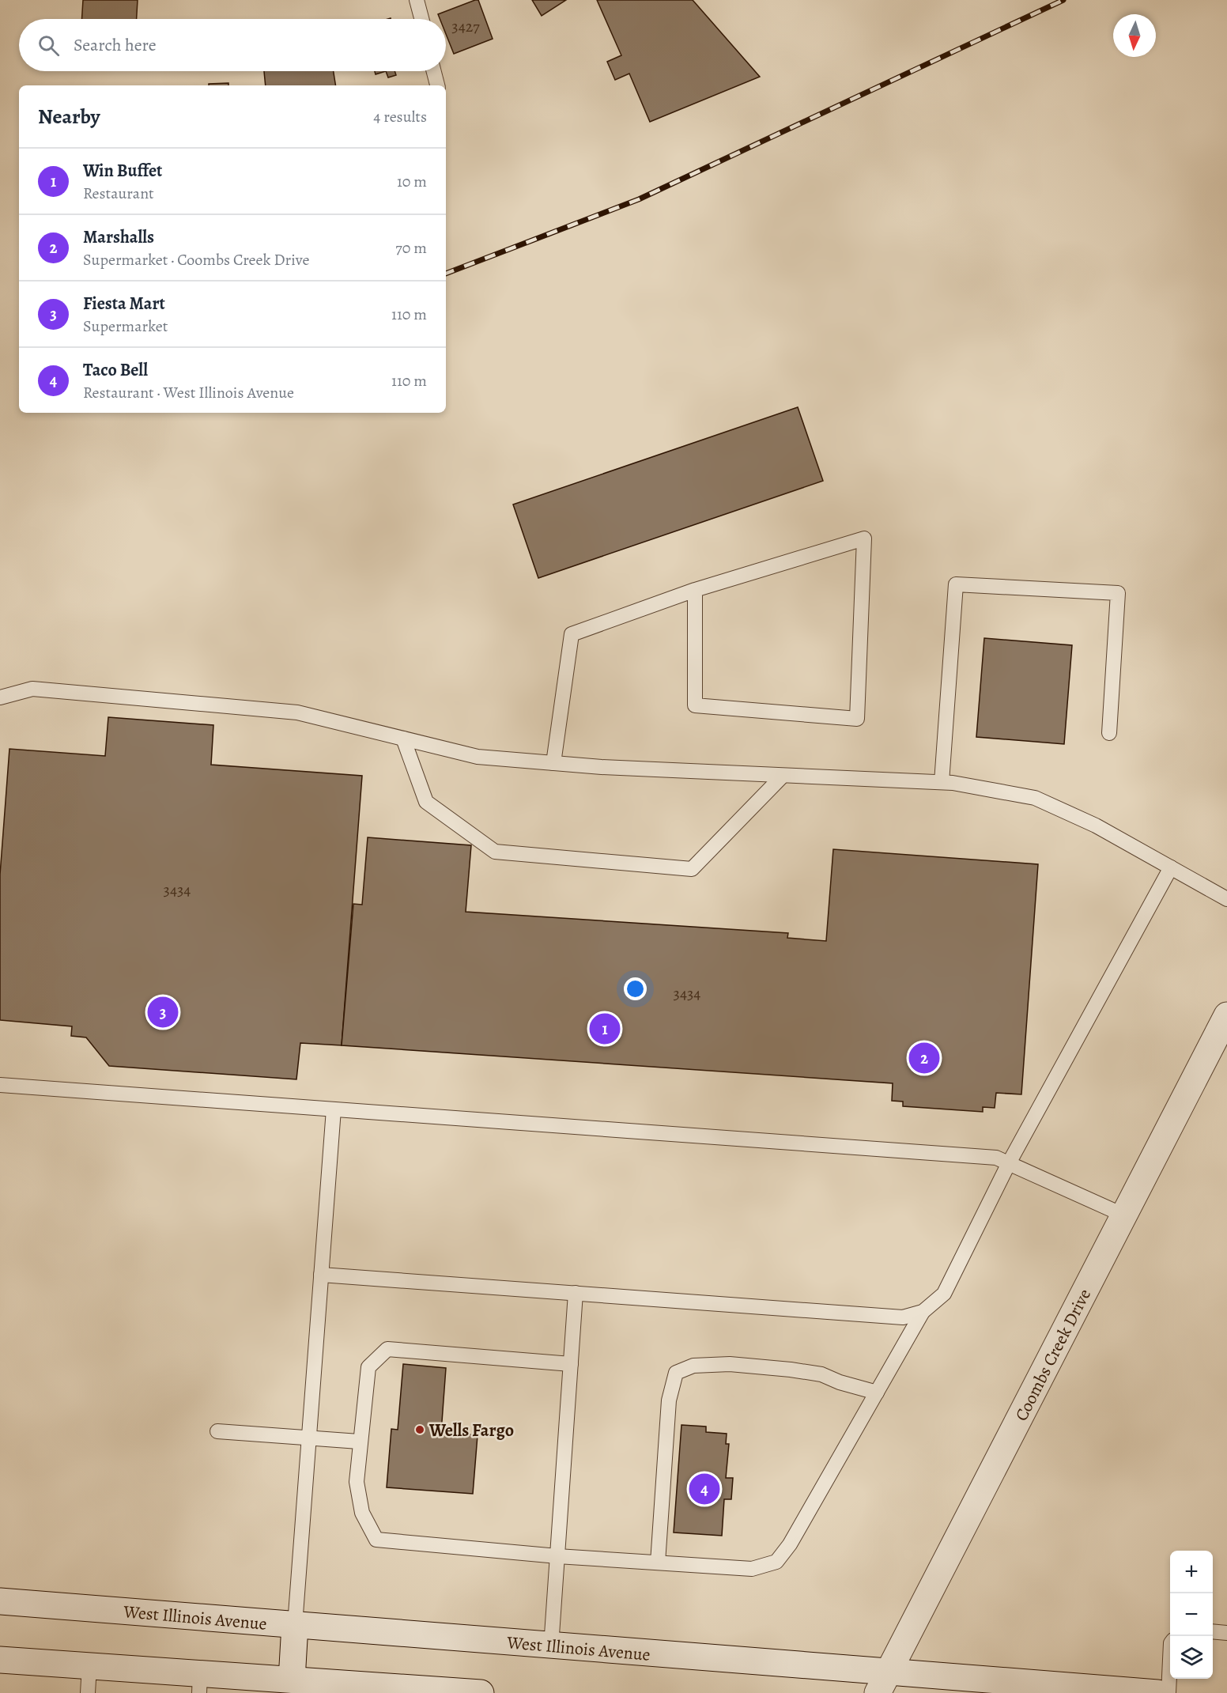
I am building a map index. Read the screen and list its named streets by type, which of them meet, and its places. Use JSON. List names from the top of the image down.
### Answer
{
  "streets": {
    "main road": ["Coombs Creek Drive", "West Illinois Avenue"]
  },
  "crossings": [
    ["Coombs Creek Drive", "West Illinois Avenue"]
  ],
  "places": ["Wells Fargo"],
  "house_numbers": ["3427", "3434", "3434"],
  "north": "bottom",
  "page": {
    "search": "Search here",
    "heading": ["Nearby", "4 results"],
    "list": [
      {
        "mark": "1",
        "name": "Win Buffet",
        "note": "Restaurant",
        "value": "10 m"
      },
      {
        "mark": "2",
        "name": "Marshalls",
        "note": "Supermarket · Coombs Creek Drive",
        "value": "70 m"
      },
      {
        "mark": "3",
        "name": "Fiesta Mart",
        "note": "Supermarket",
        "value": "110 m"
      },
      {
        "mark": "4",
        "name": "Taco Bell",
        "note": "Restaurant · West Illinois Avenue",
        "value": "110 m"
      }
    ],
    "pins": [
      "3",
      "1",
      "2",
      "4"
    ],
    "map_buttons": ["+", "−"]
  }
}
